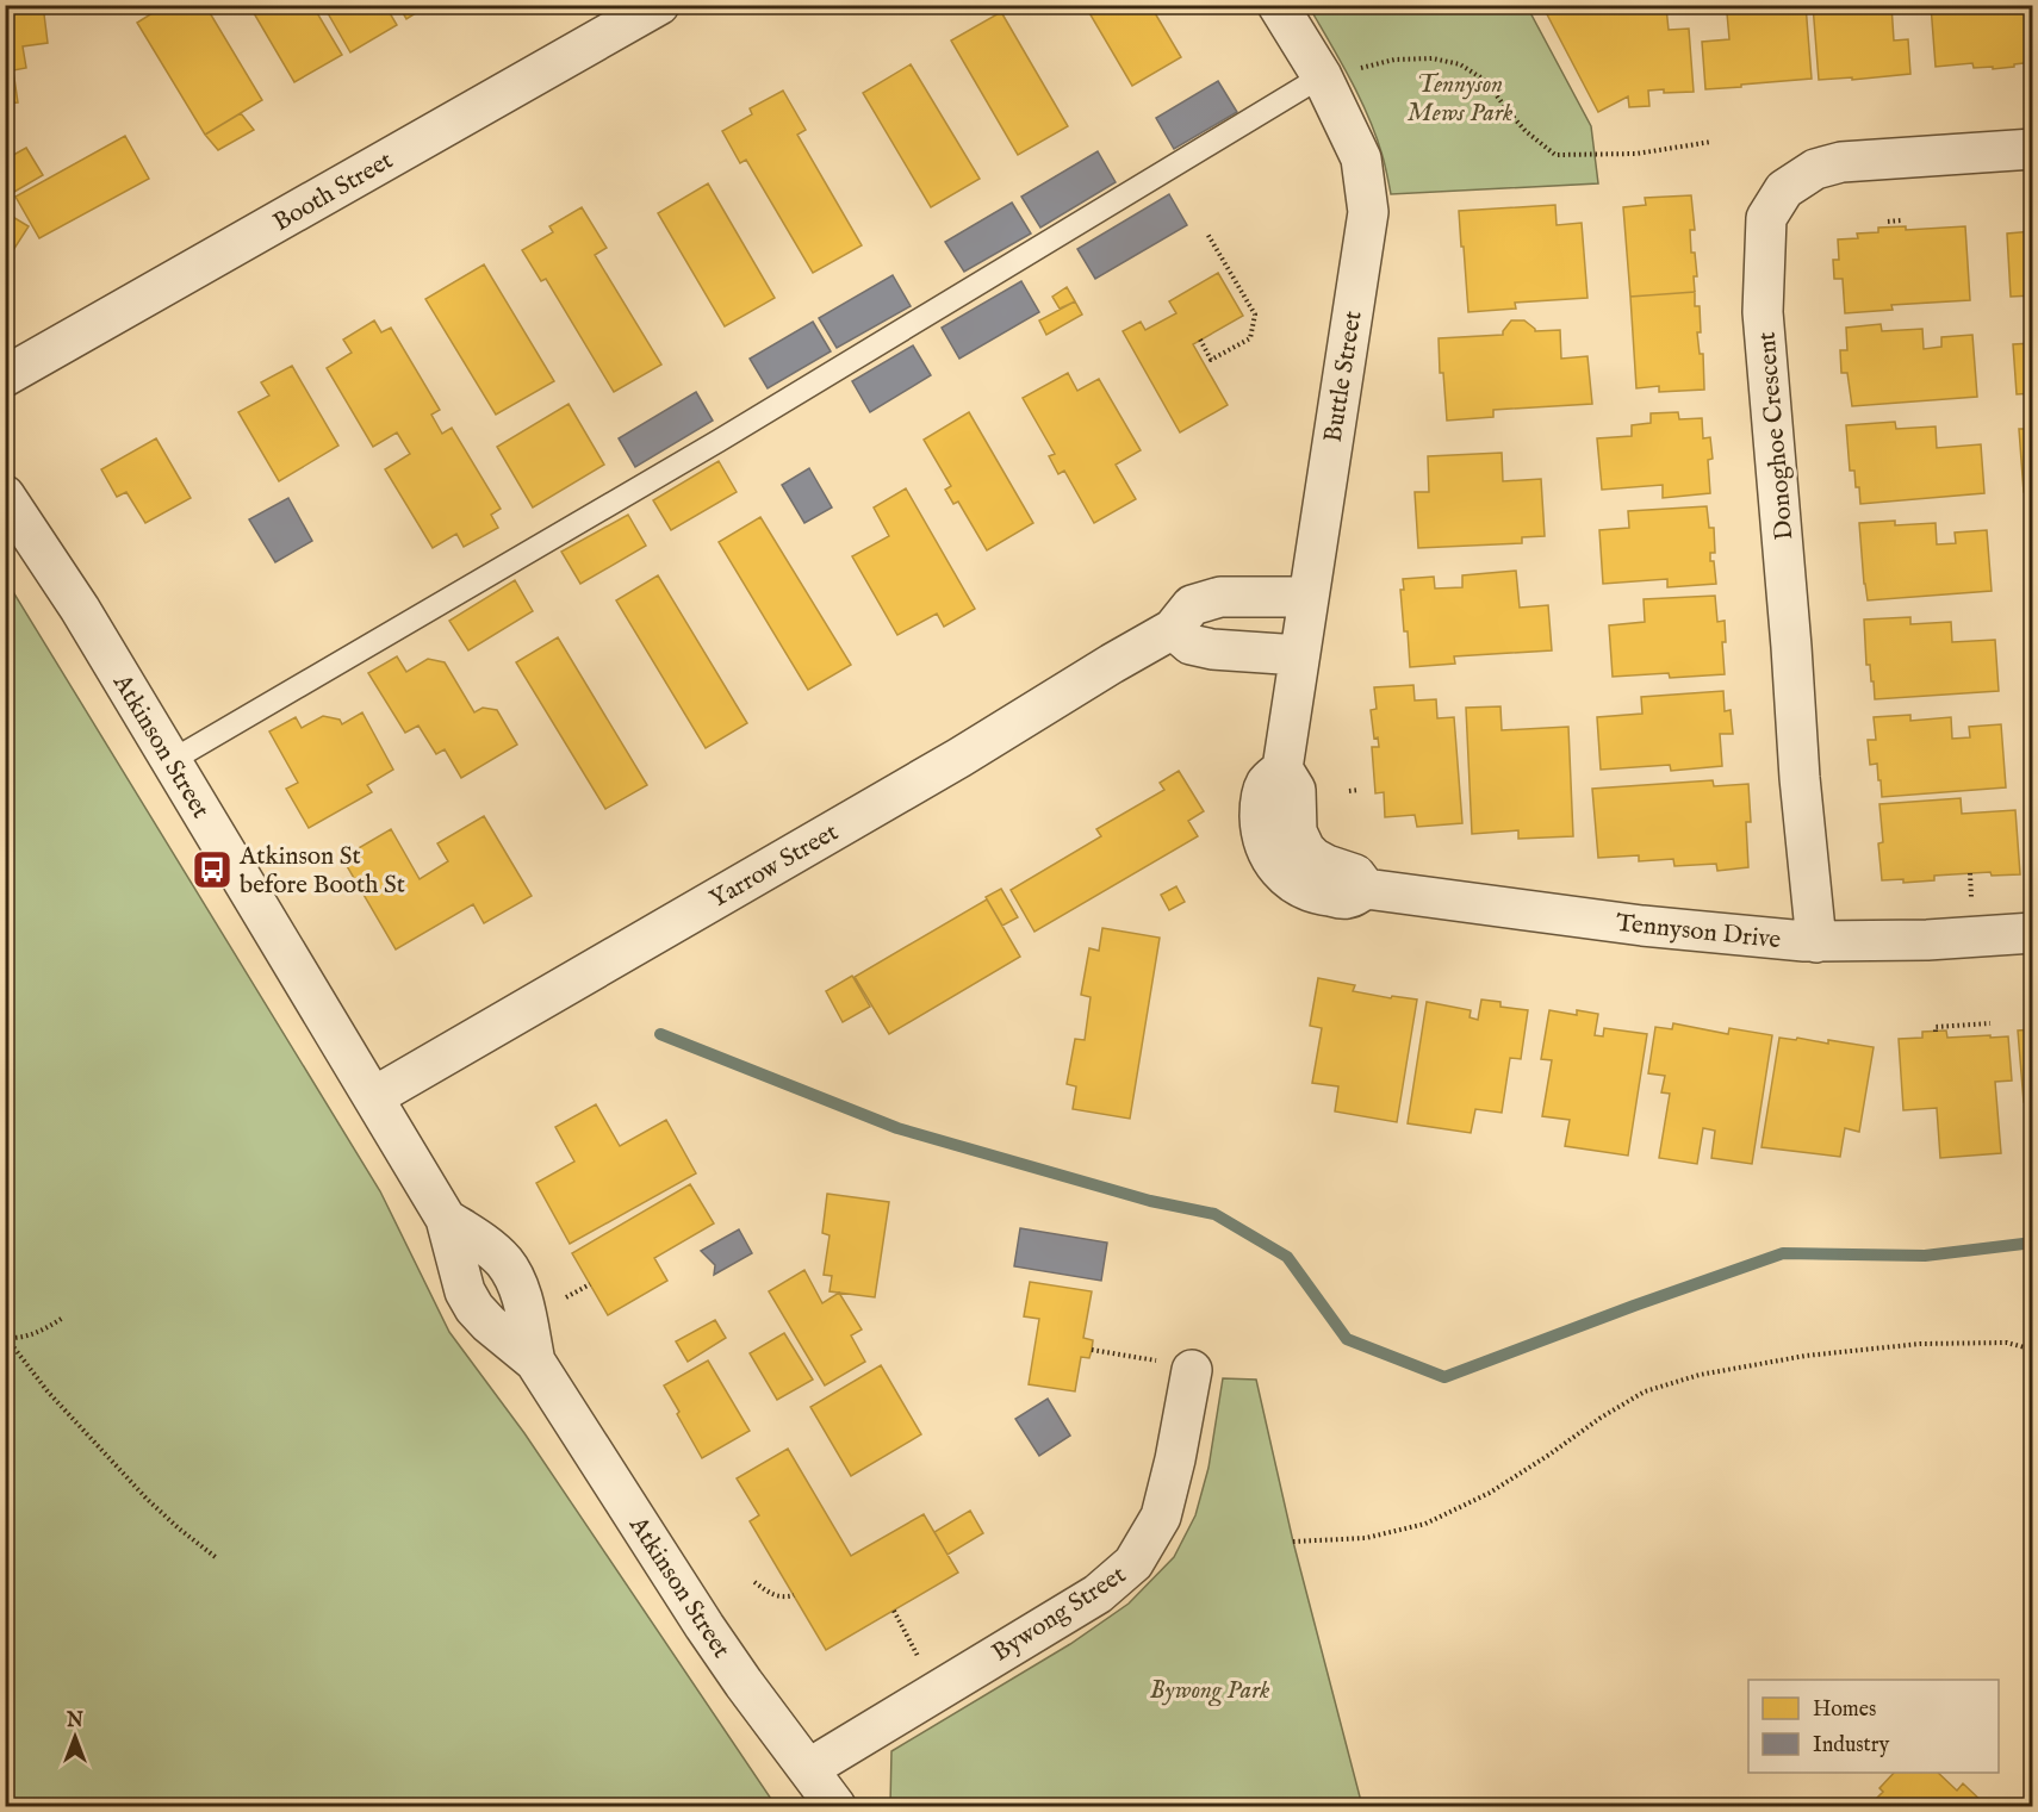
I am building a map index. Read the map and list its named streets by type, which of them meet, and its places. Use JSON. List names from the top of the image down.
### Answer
{
  "streets": {
    "street": [
      "Booth Street",
      "Buttle Street",
      "Donoghoe Crescent",
      "Atkinson Street",
      "Yarrow Street",
      "Tennyson Drive",
      "Bywong Street"
    ]
  },
  "crossings": [
    ["Buttle Street", "Yarrow Street"],
    ["Buttle Street", "Tennyson Drive"],
    ["Donoghoe Crescent", "Tennyson Drive"],
    ["Atkinson Street", "Yarrow Street"],
    ["Atkinson Street", "Bywong Street"]
  ],
  "parks": ["Tennyson Mews Park", "Bywong Park"],
  "places": {
    "bus stop": ["Atkinson St before Booth St"]
  },
  "legend": ["Homes", "Industry"],
  "north": "top"
}
